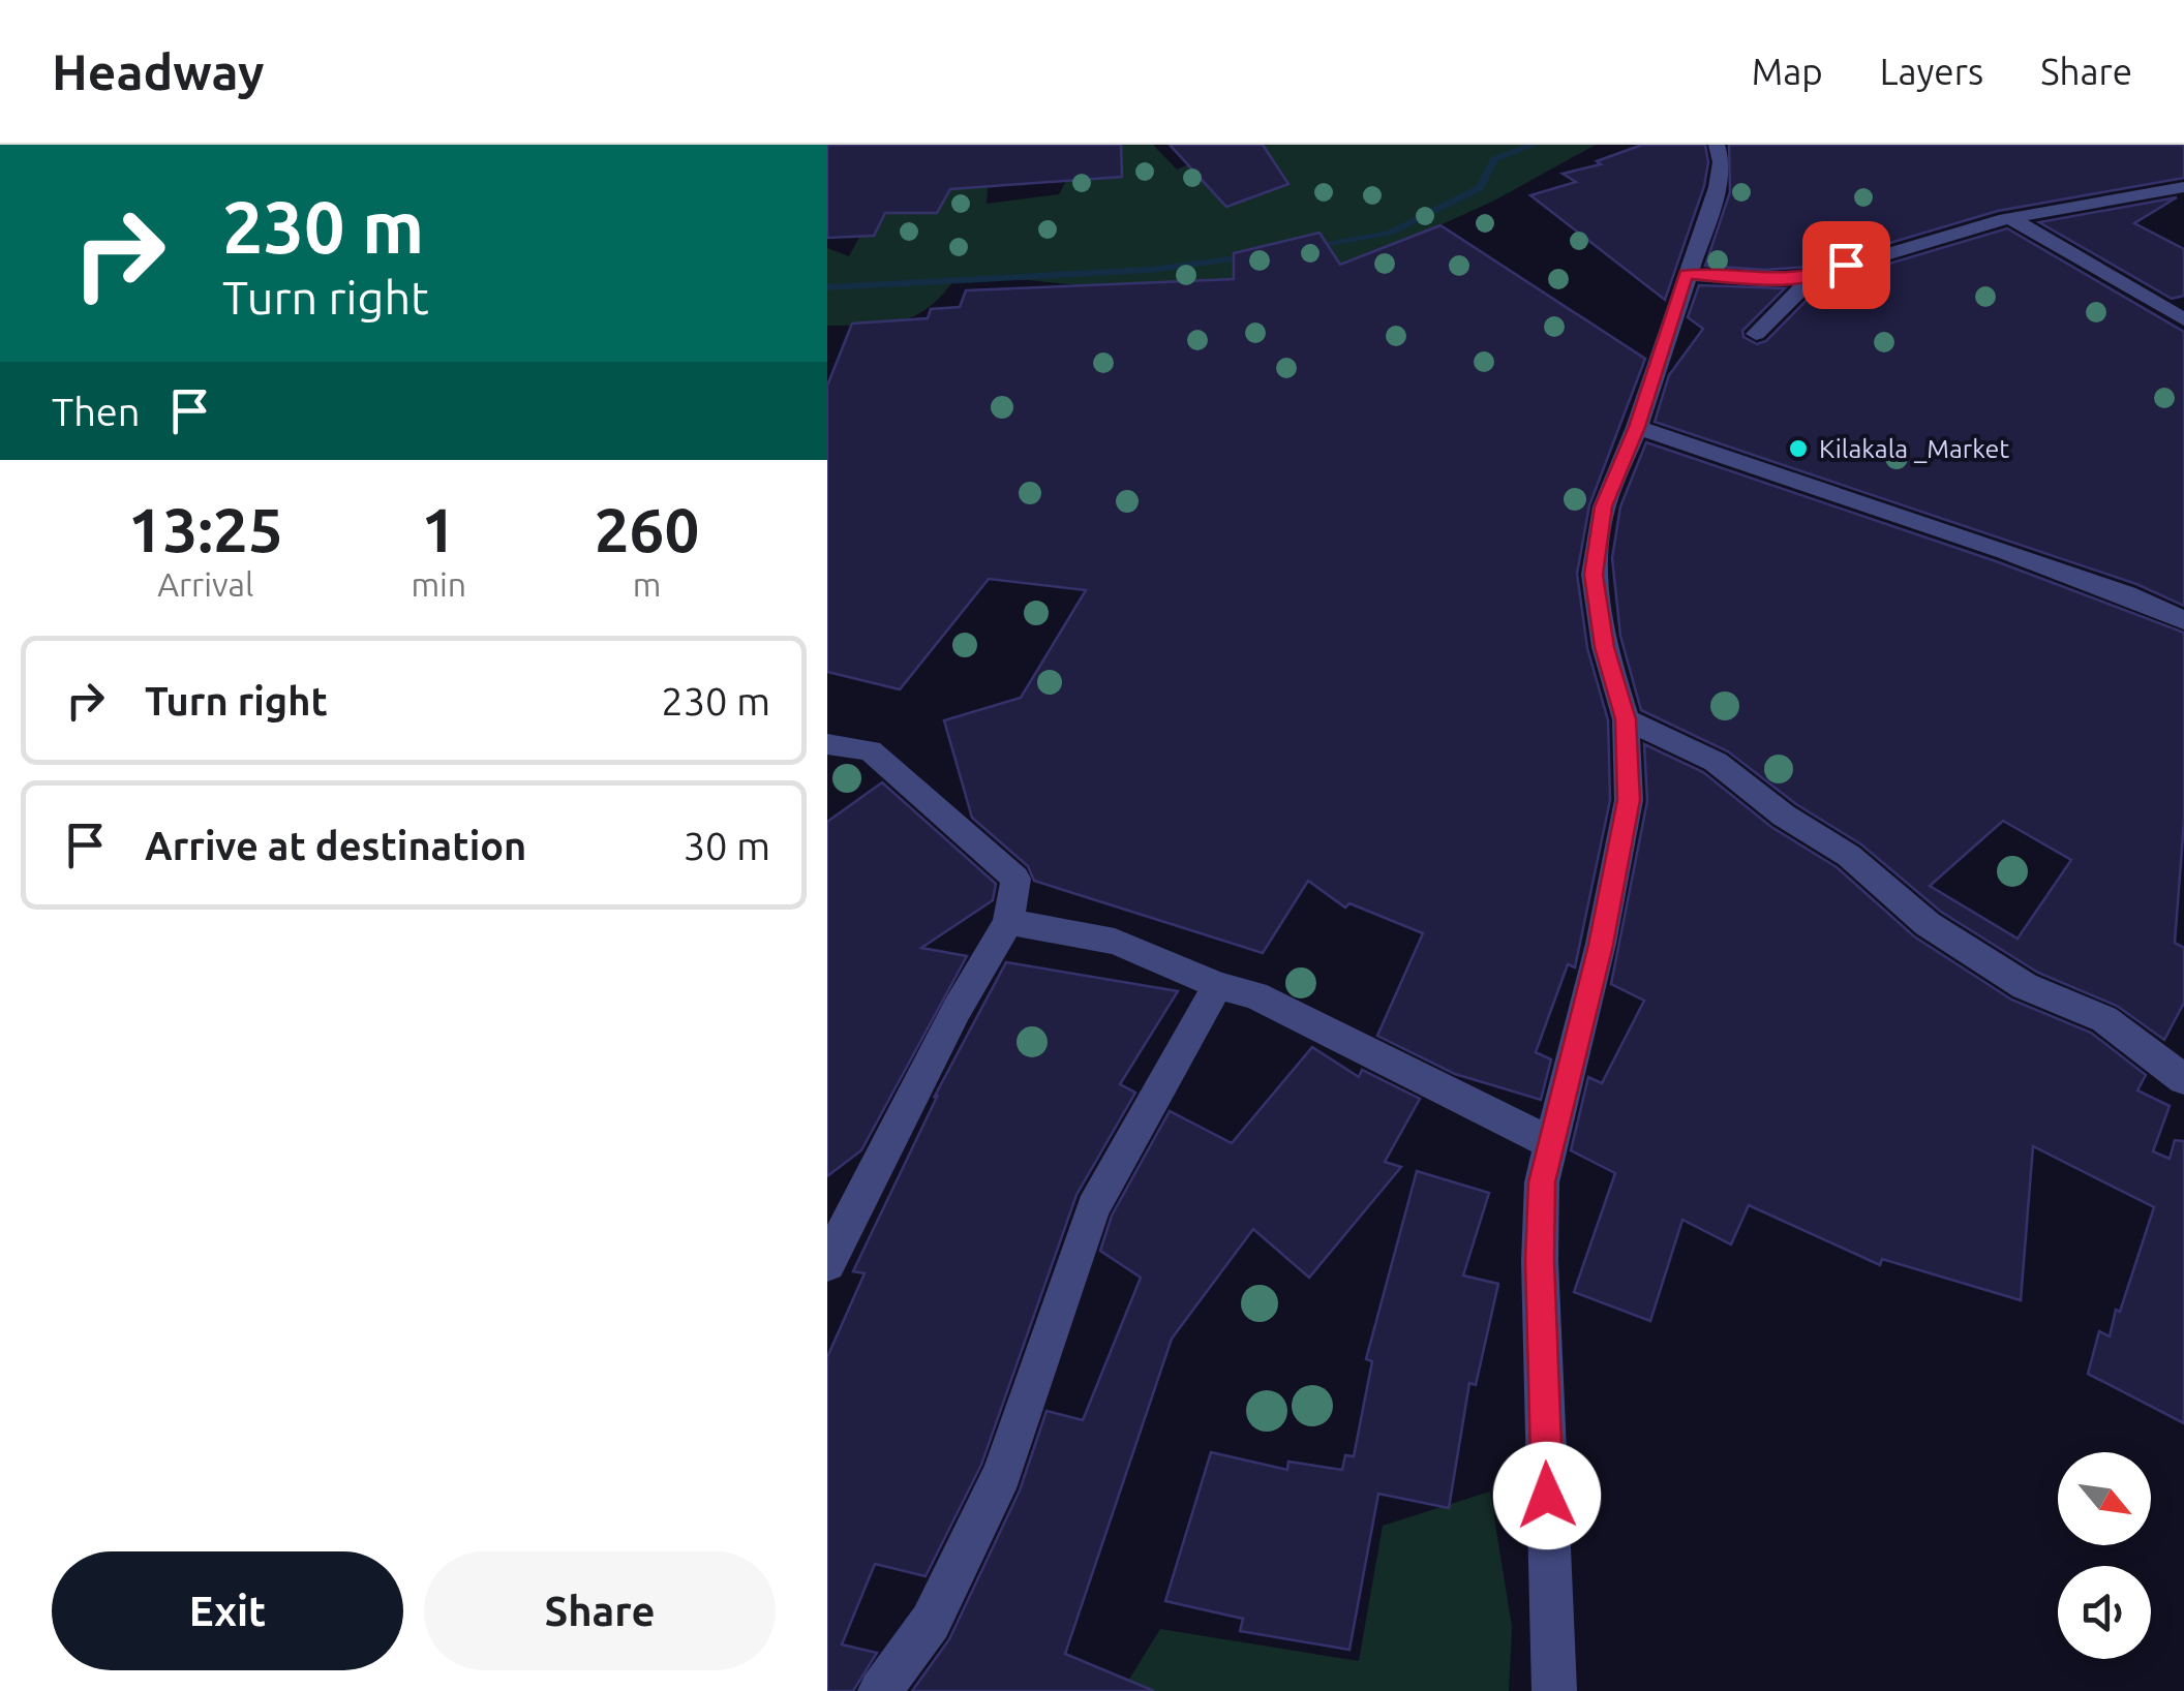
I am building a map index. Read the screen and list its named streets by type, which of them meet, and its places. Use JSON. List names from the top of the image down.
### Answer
{
  "places": ["Kilakala _Market"],
  "north": "bottom right",
  "page": {
    "header": "Headway",
    "nav": ["Map", "Layers", "Share"],
    "turn": ["230 m", "Turn right"],
    "then": "Then",
    "eta": [
      "13:25",
      "Arrival",
      "1",
      "min",
      "260",
      "m"
    ],
    "list": [
      {
        "name": "Turn right",
        "value": "230 m"
      },
      {
        "name": "Arrive at destination",
        "value": "30 m"
      }
    ],
    "buttons": ["Exit", "Share"]
  }
}
